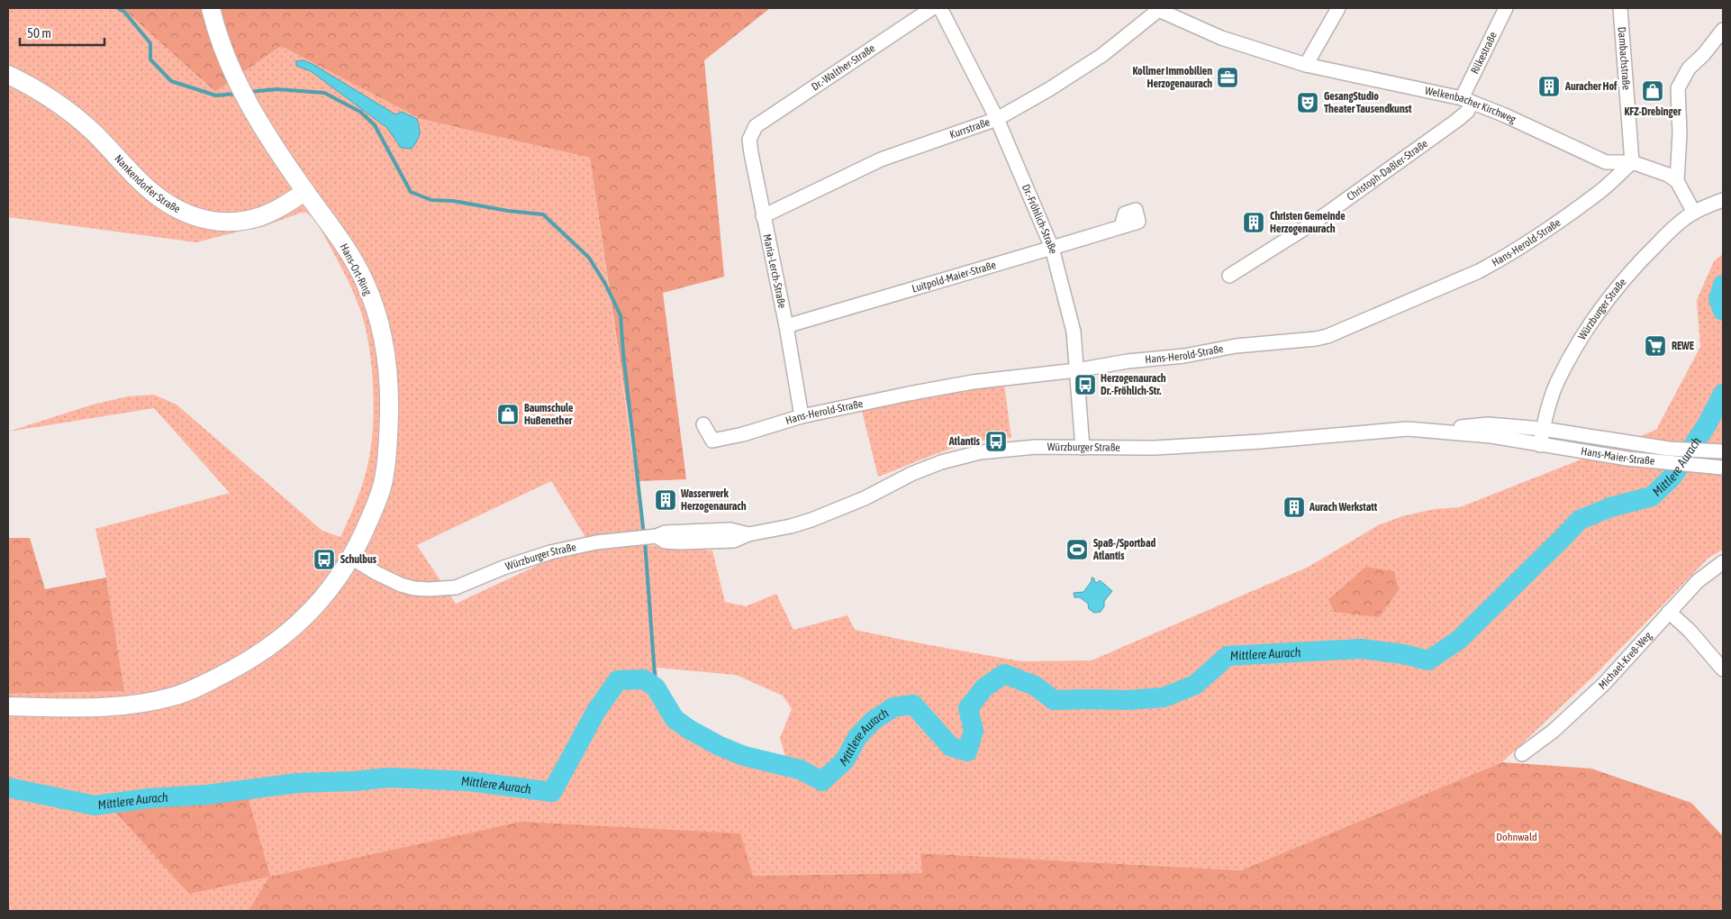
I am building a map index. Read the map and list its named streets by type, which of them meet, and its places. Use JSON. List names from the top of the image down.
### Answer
{
  "streets": {
    "main road": ["Nankendorfer Straße", "Hans-Ort-Ring"],
    "street": [
      "Rilkestraße",
      "Dambachstraße",
      "Dr.-Walther-Straße",
      "Welkenbacher Kirchweg",
      "Kurrstraße",
      "Christoph-Daßler-Straße",
      "Dr.-Fröhlich-Straße",
      "Hans-Herold-Straße",
      "Maria-Lerch-Straße",
      "Luitpold-Maier-Straße",
      "Würzburger Straße",
      "Hans-Maier-Straße",
      "Michael-Kreß-Weg"
    ]
  },
  "crossings": [
    ["Rilkestraße", "Welkenbacher Kirchweg"],
    ["Rilkestraße", "Christoph-Daßler-Straße"],
    ["Dambachstraße", "Welkenbacher Kirchweg"],
    ["Dambachstraße", "Hans-Herold-Straße"],
    ["Dr.-Walther-Straße", "Maria-Lerch-Straße"],
    ["Welkenbacher Kirchweg", "Kurrstraße"],
    ["Welkenbacher Kirchweg", "Christoph-Daßler-Straße"],
    ["Welkenbacher Kirchweg", "Hans-Herold-Straße"],
    ["Kurrstraße", "Dr.-Fröhlich-Straße"],
    ["Kurrstraße", "Maria-Lerch-Straße"],
    ["Nankendorfer Straße", "Hans-Ort-Ring"],
    ["Dr.-Fröhlich-Straße", "Hans-Herold-Straße"],
    ["Dr.-Fröhlich-Straße", "Luitpold-Maier-Straße"],
    ["Dr.-Fröhlich-Straße", "Würzburger Straße"],
    ["Hans-Herold-Straße", "Maria-Lerch-Straße"],
    ["Hans-Ort-Ring", "Würzburger Straße"],
    ["Maria-Lerch-Straße", "Luitpold-Maier-Straße"],
    ["Würzburger Straße", "Hans-Maier-Straße"]
  ],
  "water": ["Mittlere Aurach"],
  "parks": ["Dohnwald"],
  "places": {
    "office": ["Kollmer Immobilien Herzogenaurach"],
    "building": [
      "Auracher Hof",
      "Christen Gemeinde Herzogenaurach",
      "Wasserwerk Herzogenaurach",
      "Aurach Werkstatt"
    ],
    "shop": ["KFZ-Drebinger", "Baumschule Hußenether"],
    "theatre": ["GesangStudio Theater Tausendkunst"],
    "supermarket": ["REWE"],
    "bus stop": ["Herzogenaurach Dr.-Fröhlich-Str.", "Atlantis", "Schulbus"],
    "sports": ["Spaß-/Sportbad Atlantis"]
  },
  "scale_bar": "50 m"
}
